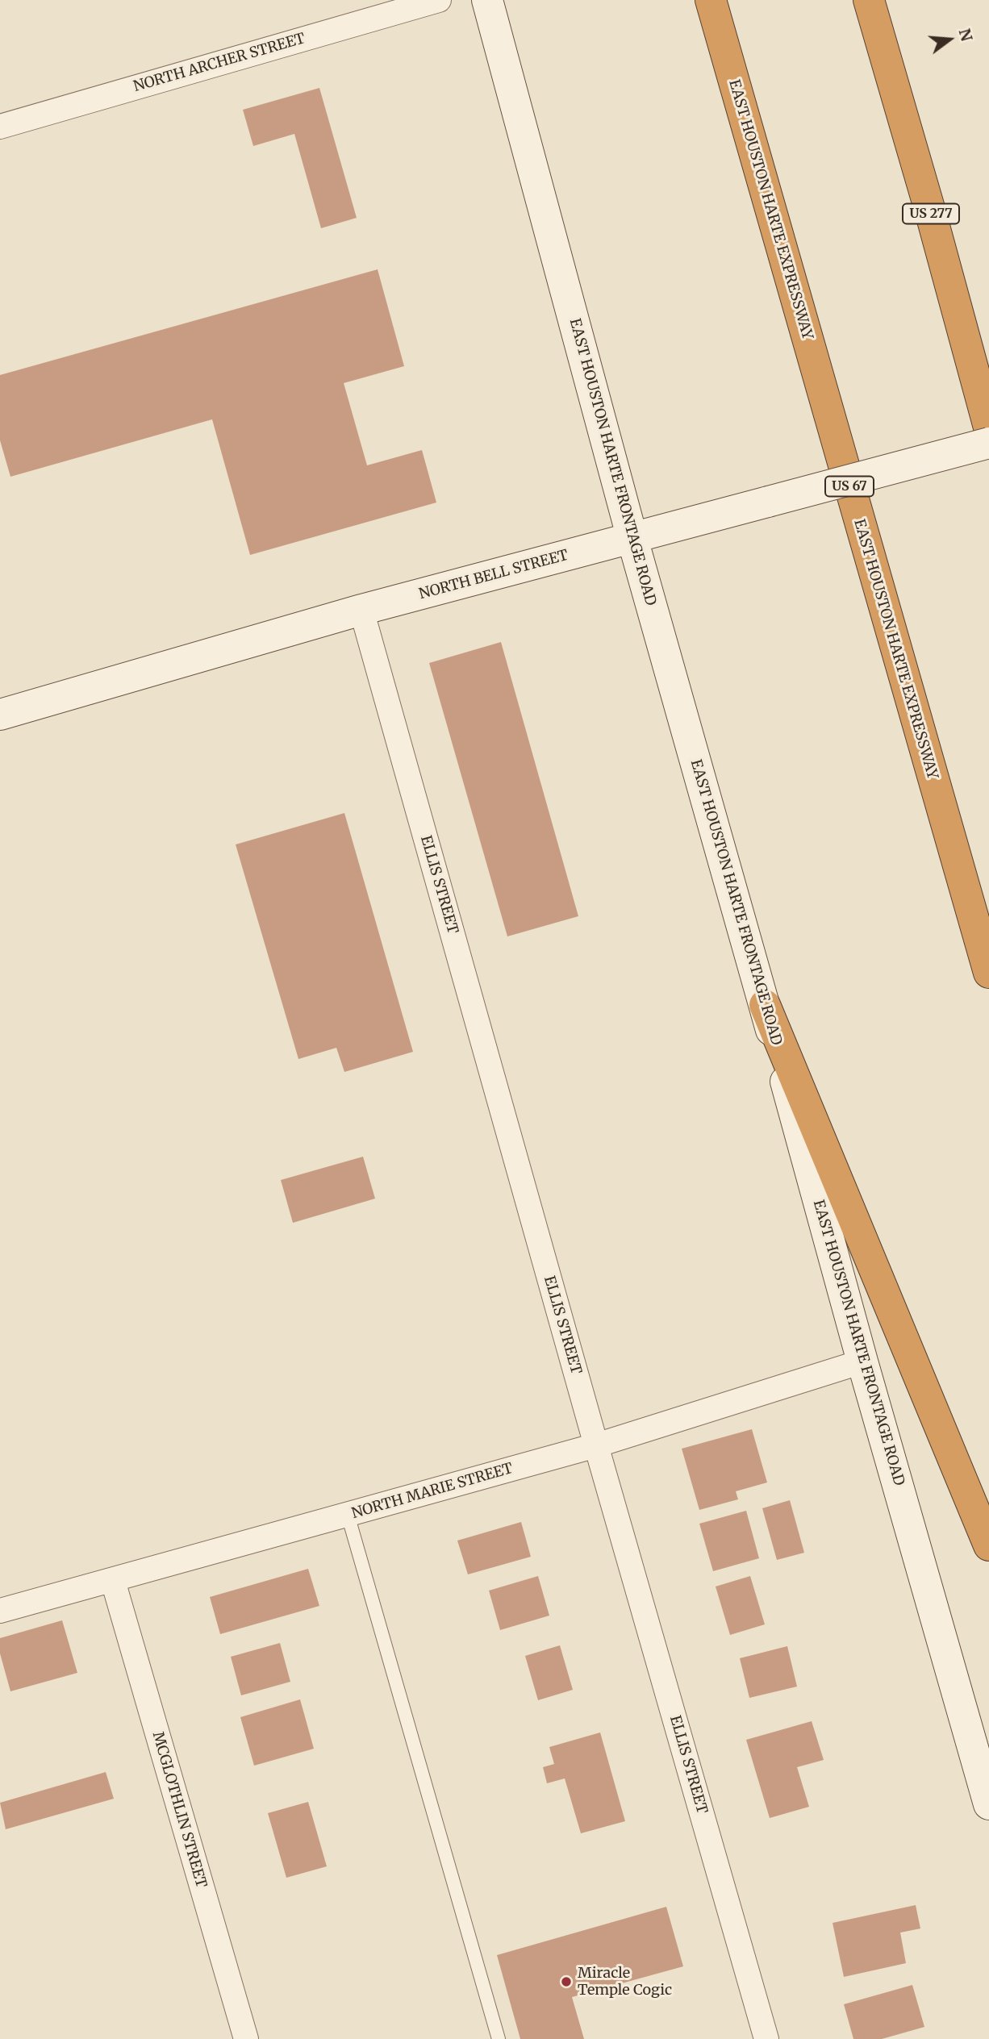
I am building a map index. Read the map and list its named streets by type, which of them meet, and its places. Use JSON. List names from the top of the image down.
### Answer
{
  "streets": {
    "highway": ["EAST HOUSTON HARTE EXPRESSWAY", "US 277", "US 67"],
    "main road": ["EAST HOUSTON HARTE FRONTAGE ROAD", "NORTH BELL STREET"],
    "street": [
      "NORTH ARCHER STREET",
      "ELLIS STREET",
      "NORTH MARIE STREET",
      "MCGLOTHLIN STREET"
    ]
  },
  "crossings": [
    ["EAST HOUSTON HARTE FRONTAGE ROAD", "NORTH BELL STREET"],
    ["EAST HOUSTON HARTE FRONTAGE ROAD", "NORTH MARIE STREET"],
    ["NORTH BELL STREET", "ELLIS STREET"],
    ["ELLIS STREET", "NORTH MARIE STREET"],
    ["NORTH MARIE STREET", "MCGLOTHLIN STREET"]
  ],
  "places": ["Miracle Temple Cogic"],
  "north": "right"
}
